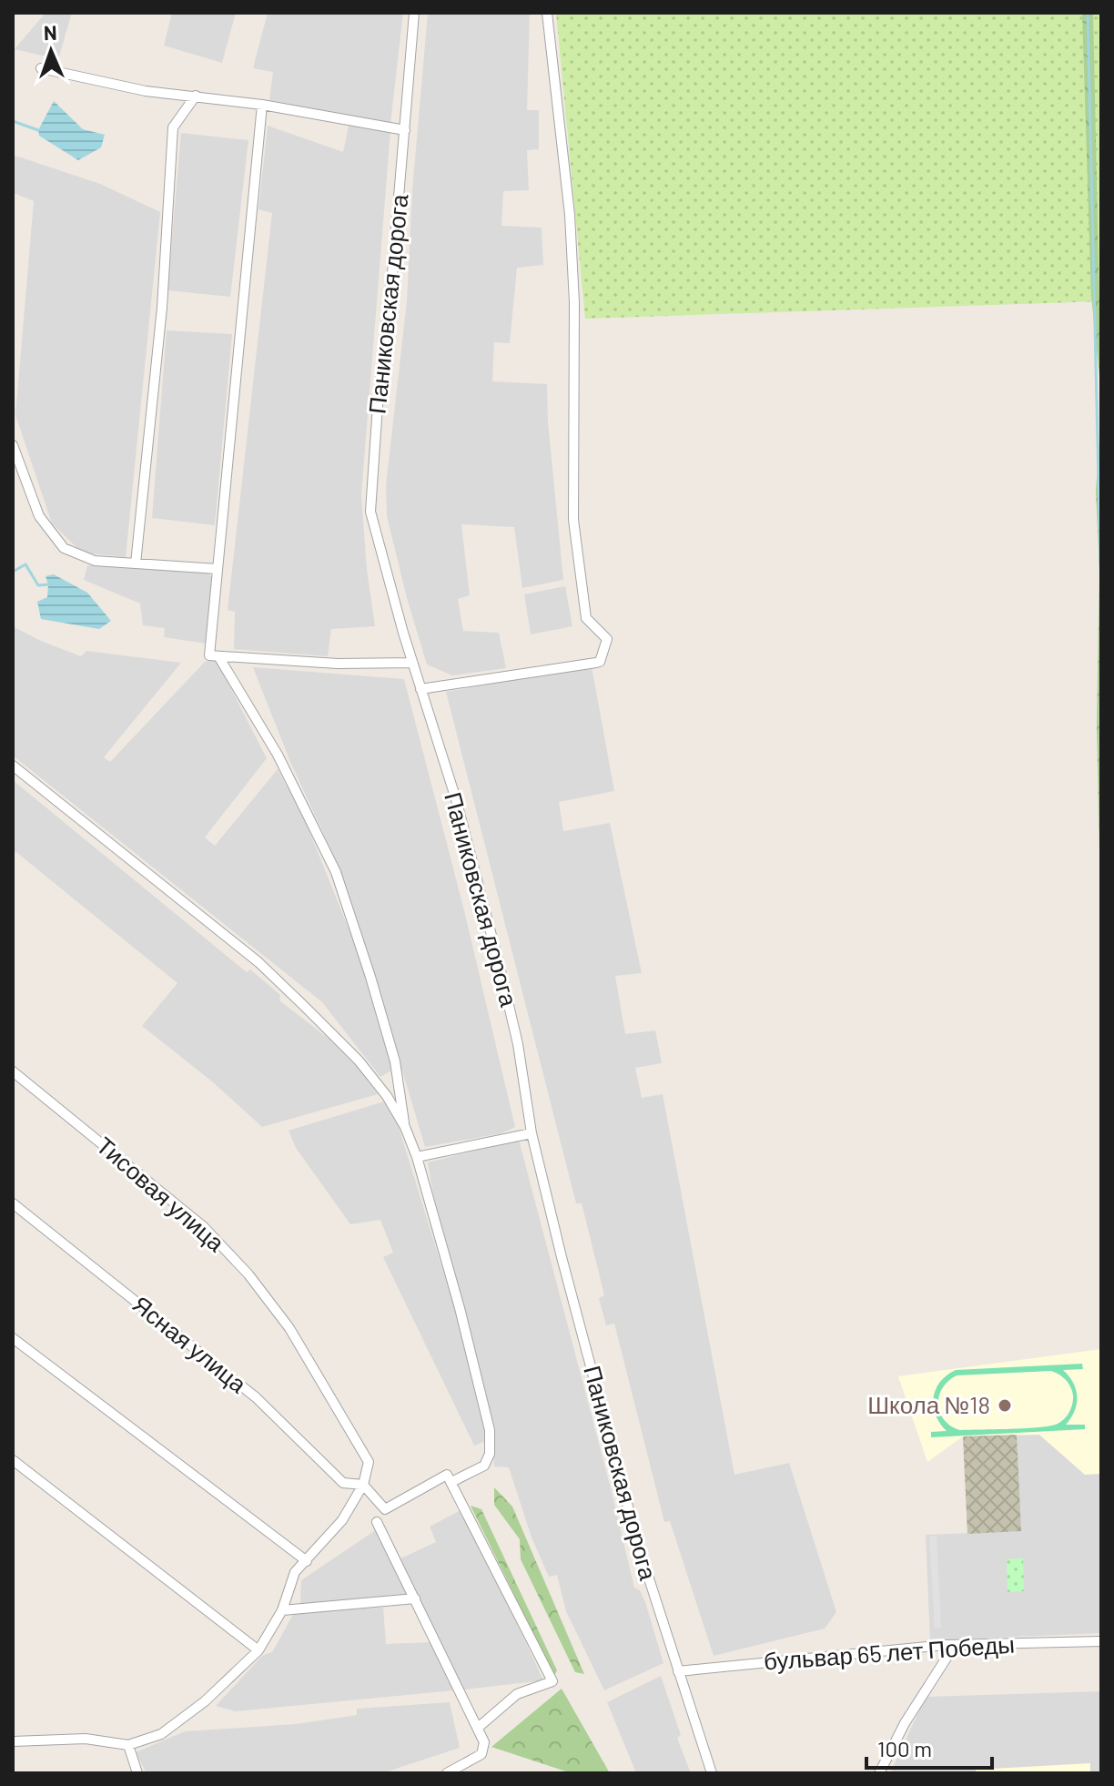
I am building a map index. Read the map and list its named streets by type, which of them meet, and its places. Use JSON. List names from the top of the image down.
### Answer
{
  "streets": {
    "street": [
      "Паниковская дорога",
      "Тисовая улица",
      "Ясная улица",
      "бульвар 65 лет Победы"
    ]
  },
  "crossings": [
    ["Паниковская дорога", "бульвар 65 лет Победы"],
    ["Тисовая улица", "Ясная улица"]
  ],
  "places": ["Школа №18"],
  "scale_bar": "100 m",
  "north": "top"
}
